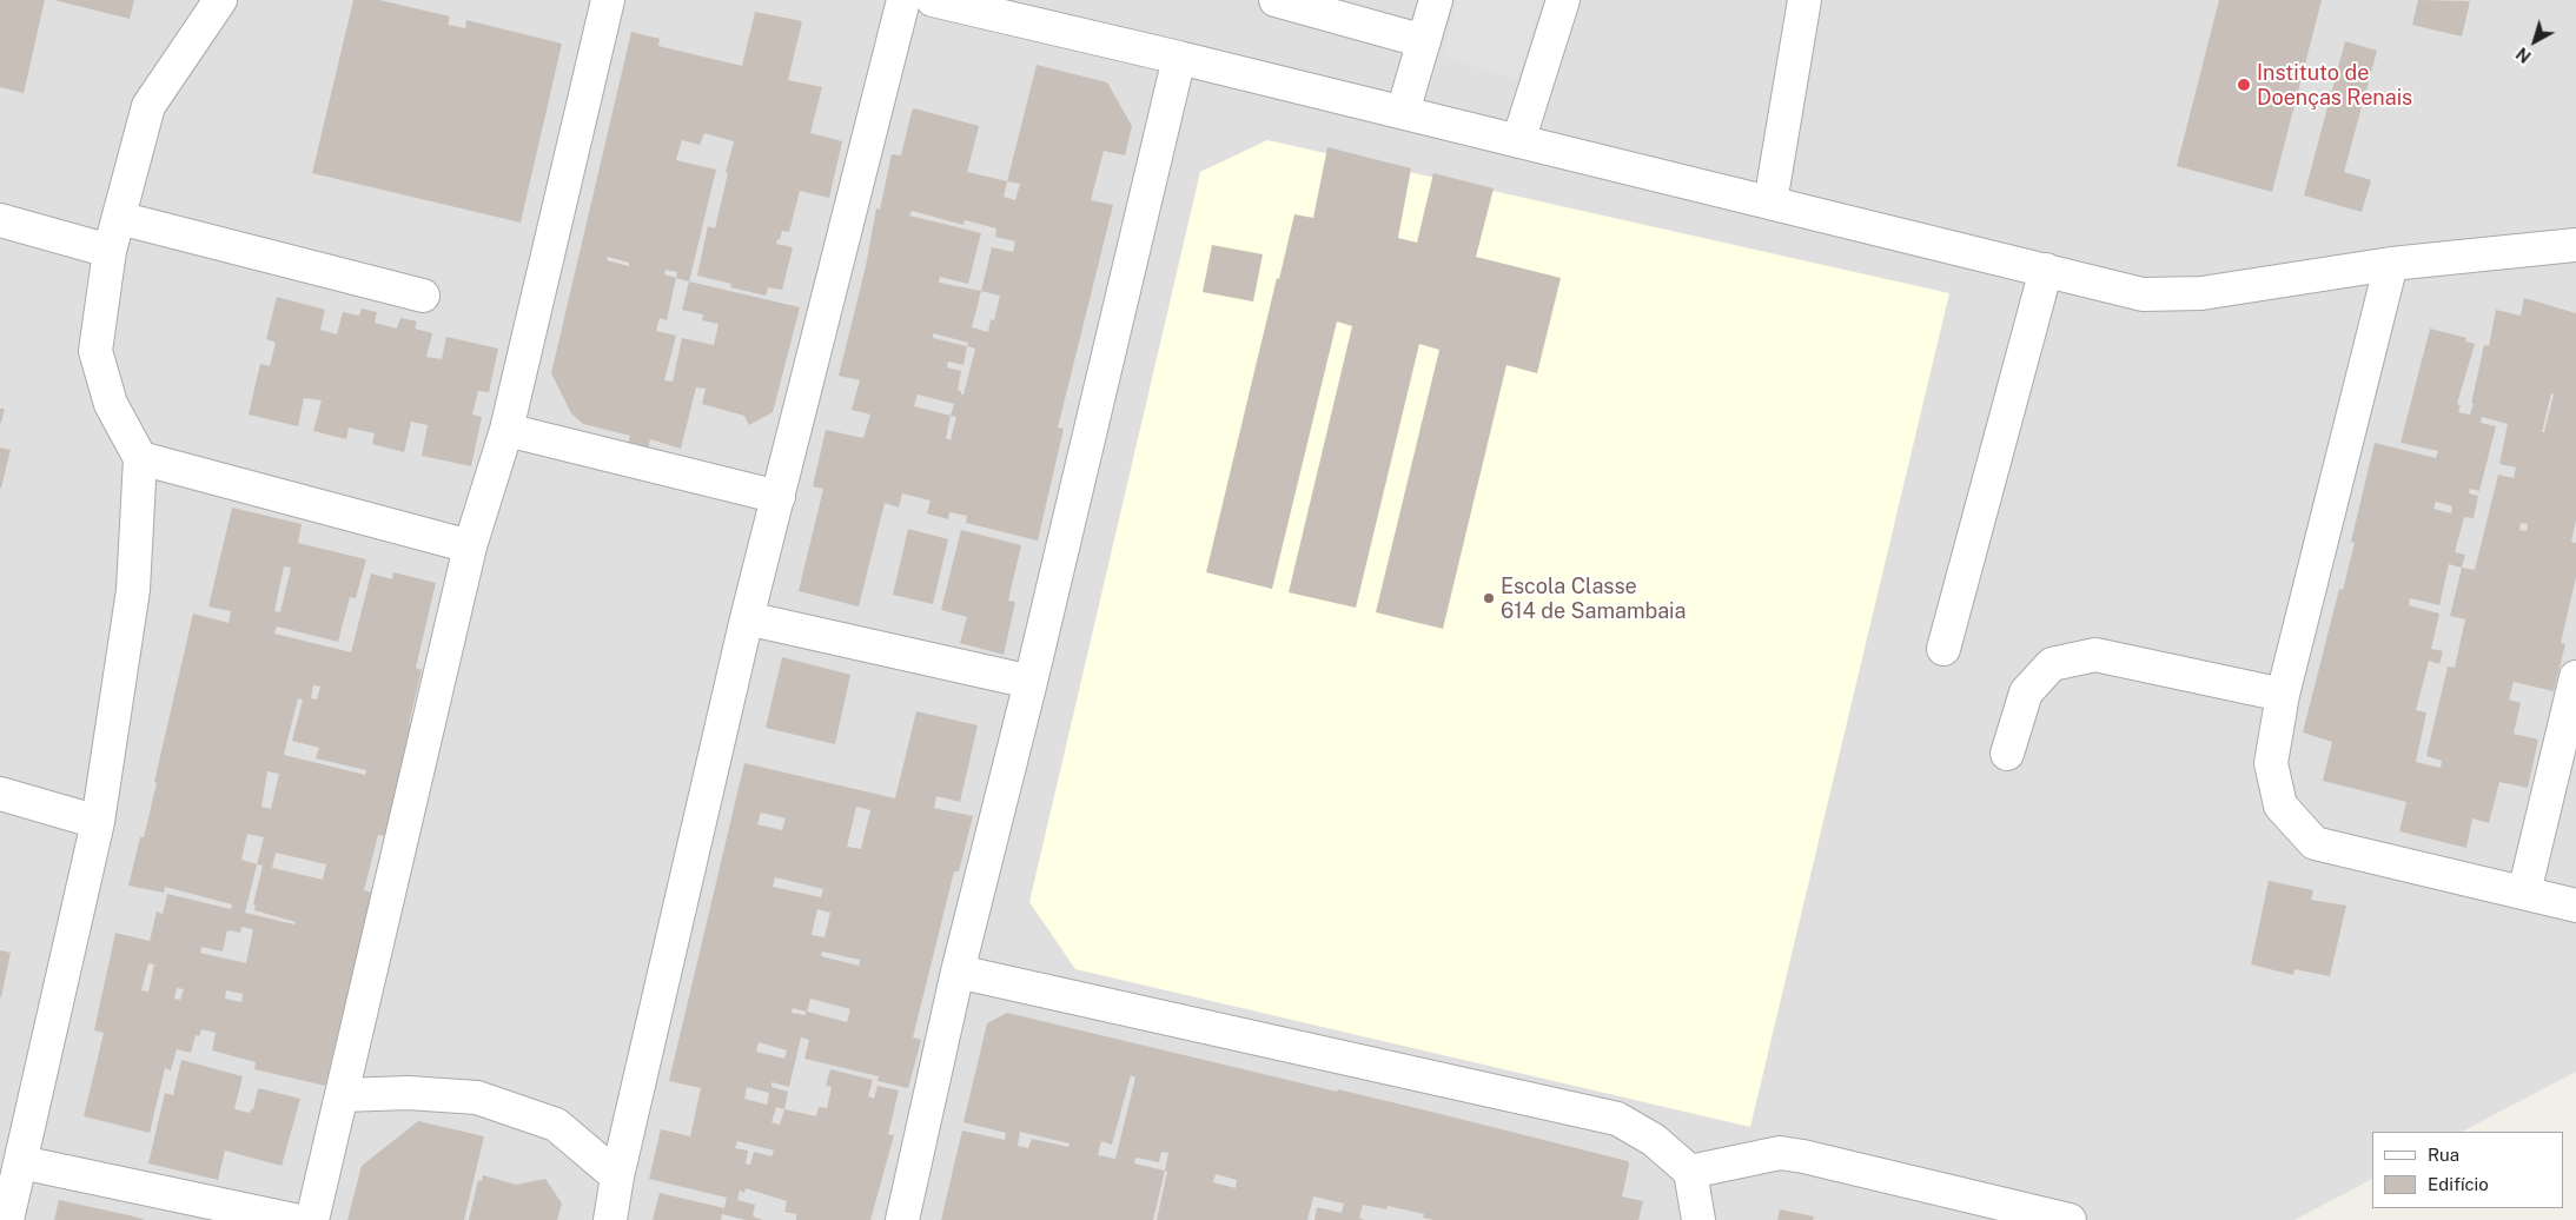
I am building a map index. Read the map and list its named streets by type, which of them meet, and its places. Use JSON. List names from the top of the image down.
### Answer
{
  "places": ["Instituto de Doenças Renais", "Escola Classe 614 de Samambaia"],
  "legend": ["Rua", "Edifício"],
  "north": "bottom left"
}
